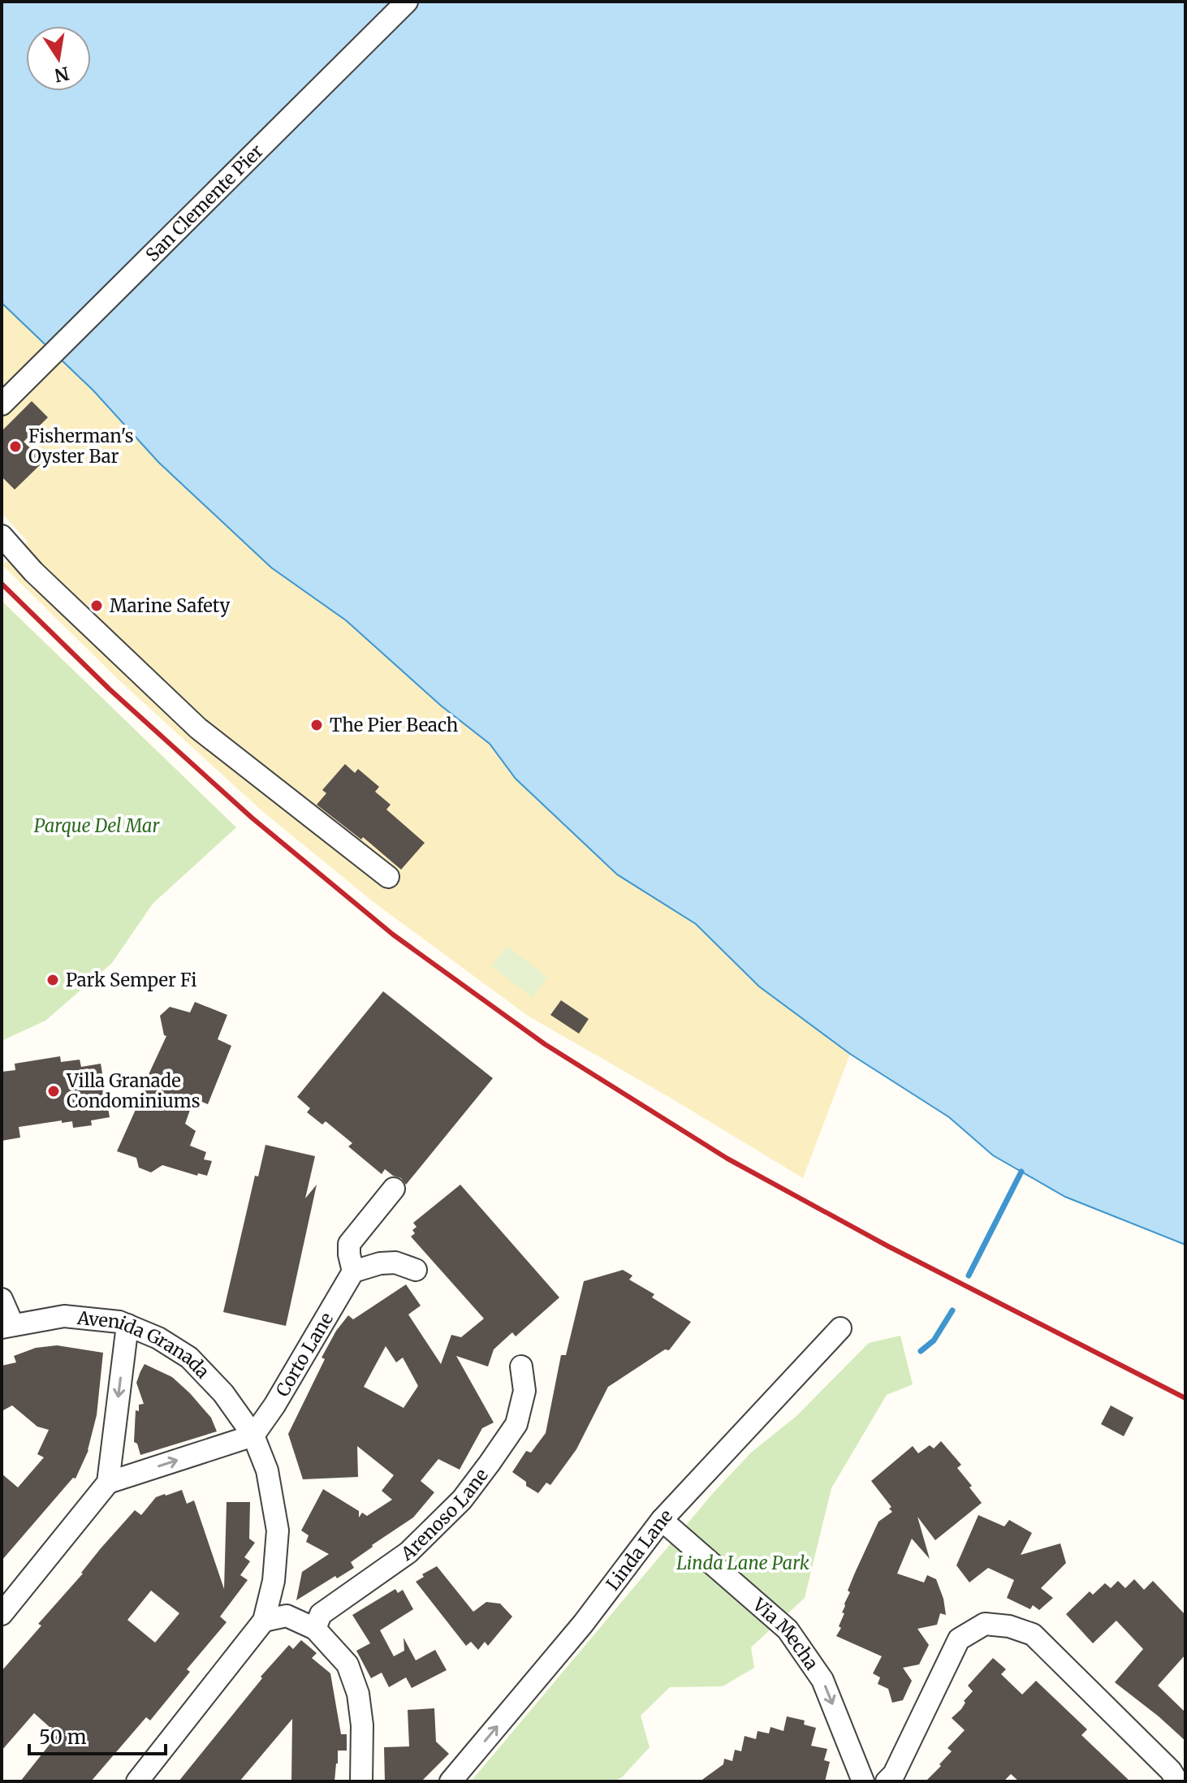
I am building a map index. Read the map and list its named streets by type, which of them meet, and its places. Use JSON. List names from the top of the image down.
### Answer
{
  "streets": {
    "street": [
      "San Clemente Pier",
      "Avenida Granada",
      "Corto Lane",
      "Arenoso Lane",
      "Linda Lane",
      "Via Mecha"
    ]
  },
  "crossings": [
    ["Avenida Granada", "Corto Lane"],
    ["Linda Lane", "Via Mecha"]
  ],
  "one_way": ["Linda Lane", "Via Mecha"],
  "parks": ["Parque Del Mar", "Linda Lane Park"],
  "places": [
    "Fisherman's Oyster Bar",
    "Marine Safety",
    "The Pier Beach",
    "Park Semper Fi",
    "Villa Granade Condominiums"
  ],
  "scale_bar": "50 m",
  "north": "bottom"
}
